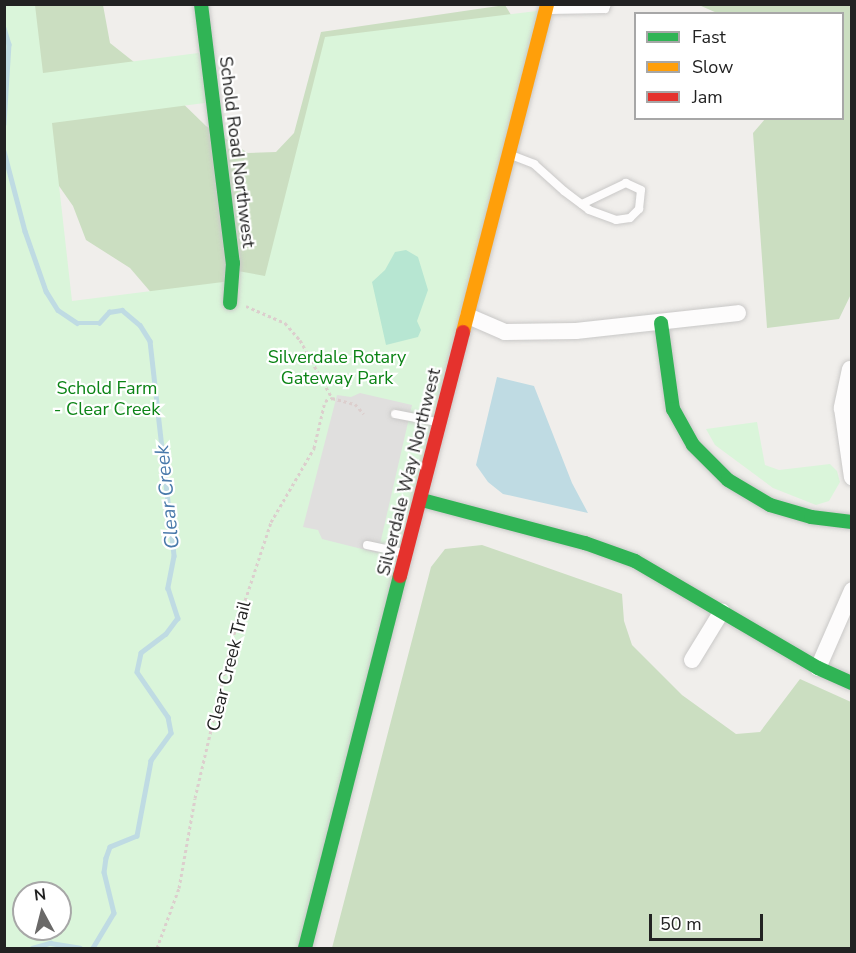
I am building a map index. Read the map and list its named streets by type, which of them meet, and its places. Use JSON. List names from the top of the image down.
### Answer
{
  "streets": {
    "street": ["Schold Road Northwest", "Silverdale Way Northwest"],
    "path": ["Clear Creek Trail"]
  },
  "water": ["Clear Creek"],
  "parks": ["Silverdale Rotary Gateway Park", "Schold Farm - Clear Creek"],
  "legend": ["Fast", "Slow", "Jam"],
  "scale_bar": "50 m",
  "north": "top"
}
